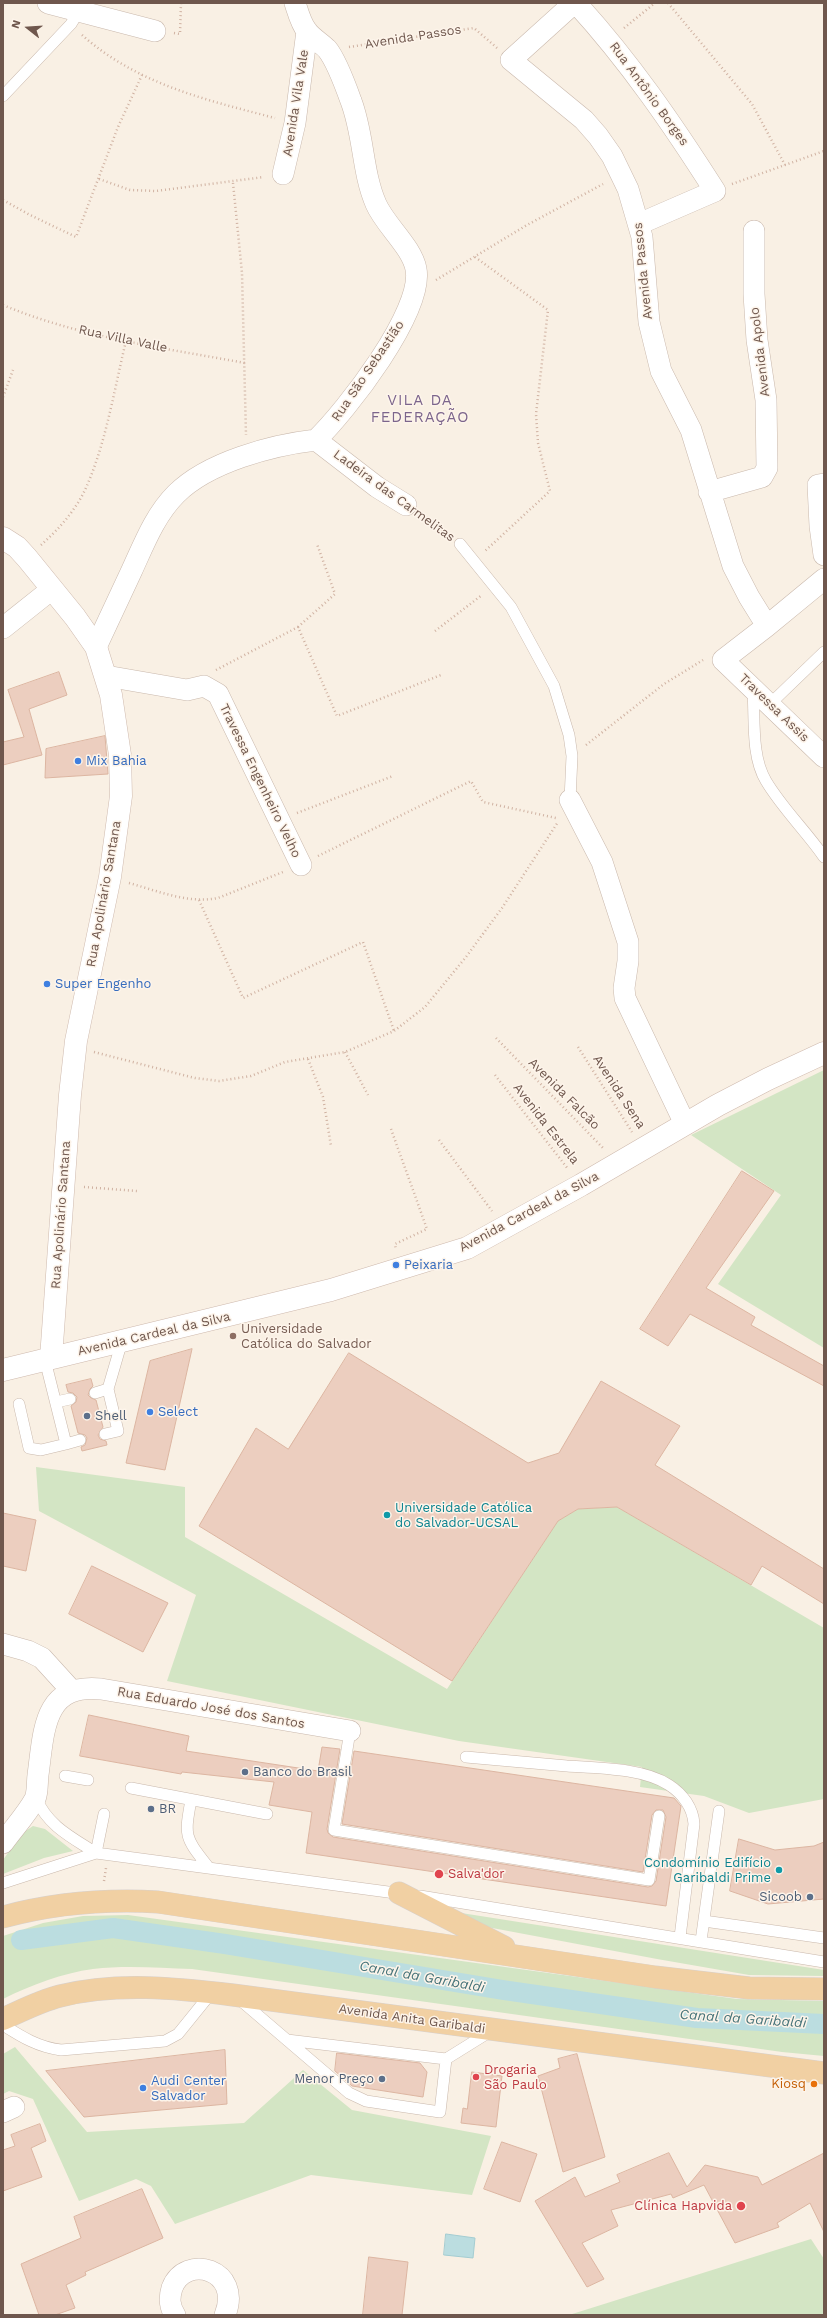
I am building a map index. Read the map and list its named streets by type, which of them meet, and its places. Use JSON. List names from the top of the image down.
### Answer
{
  "streets": {
    "main road": ["Rua Apolinário Santana", "Avenida Cardeal da Silva", "Avenida Anita Garibaldi"],
    "street": [
      "Avenida Passos",
      "Rua Antônio Borges",
      "Avenida Vila Vale",
      "Avenida Apolo",
      "Rua São Sebastião",
      "Ladeira das Carmelitas",
      "Travessa Assis",
      "Travessa Engenheiro Velho",
      "Rua Eduardo José dos Santos"
    ],
    "path": [
      "Rua Villa Valle",
      "Avenida Sena",
      "Avenida Falcão",
      "Avenida Estrela"
    ]
  },
  "crossings": [
    ["Avenida Passos", "Avenida Apolo"],
    ["Avenida Passos", "Rua São Sebastião"],
    ["Avenida Vila Vale", "Rua São Sebastião"],
    ["Rua São Sebastião", "Ladeira das Carmelitas"],
    ["Ladeira das Carmelitas", "Avenida Cardeal da Silva"],
    ["Rua Apolinário Santana", "Avenida Cardeal da Silva"],
    ["Avenida Sena", "Avenida Cardeal da Silva"],
    ["Avenida Falcão", "Avenida Cardeal da Silva"],
    ["Avenida Estrela", "Avenida Cardeal da Silva"]
  ],
  "districts": ["VILA DA FEDERAÇÃO"],
  "water": ["Canal da Garibaldi"],
  "places": [
    "Mix Bahia",
    "Super Engenho",
    "Peixaria",
    "Universidade Católica do Salvador",
    "Select",
    "Shell",
    "Universidade Católica do Salvador-UCSAL",
    "Banco do Brasil",
    "BR",
    "Condomínio Edifício Garibaldi Prime",
    "Salva'dor",
    "Sicoob",
    "Drogaria São Paulo",
    "Menor Preço",
    "Kiosq",
    "Audi Center Salvador",
    "Clínica Hapvida"
  ],
  "north": "left"
}
